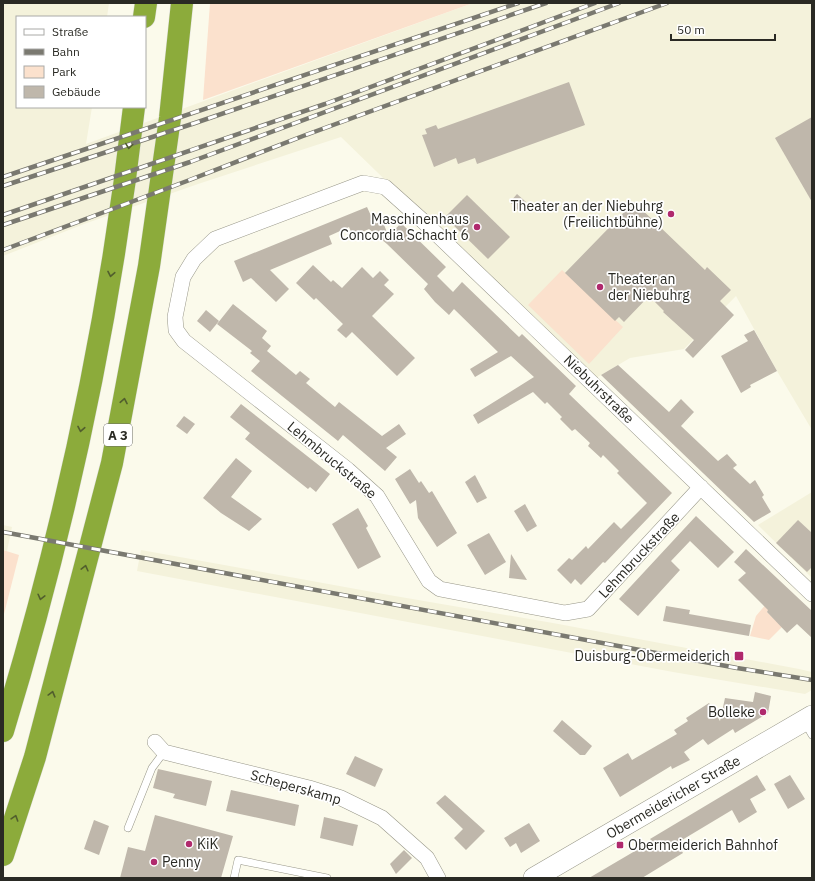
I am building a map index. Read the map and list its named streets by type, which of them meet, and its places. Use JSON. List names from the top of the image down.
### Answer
{
  "streets": {
    "highway": ["A 3"],
    "main road": ["Obermeidericher Straße"],
    "street": ["Niebuhrstraße", "Lehmbruckstraße", "Scheperskamp"]
  },
  "crossings": [
    ["Niebuhrstraße", "Lehmbruckstraße"]
  ],
  "places": {
    "other": [
      "Theater an der Niebuhrg (Freilichtbühne)",
      "Maschinenhaus Concordia Schacht 6",
      "Theater an der Niebuhrg",
      "Bolleke",
      "KiK",
      "Penny"
    ],
    "transit": ["Duisburg-Obermeiderich", "Obermeiderich Bahnhof"]
  },
  "legend": [
    "Straße",
    "Bahn",
    "Park",
    "Gebäude"
  ],
  "scale_bar": "50 m"
}
